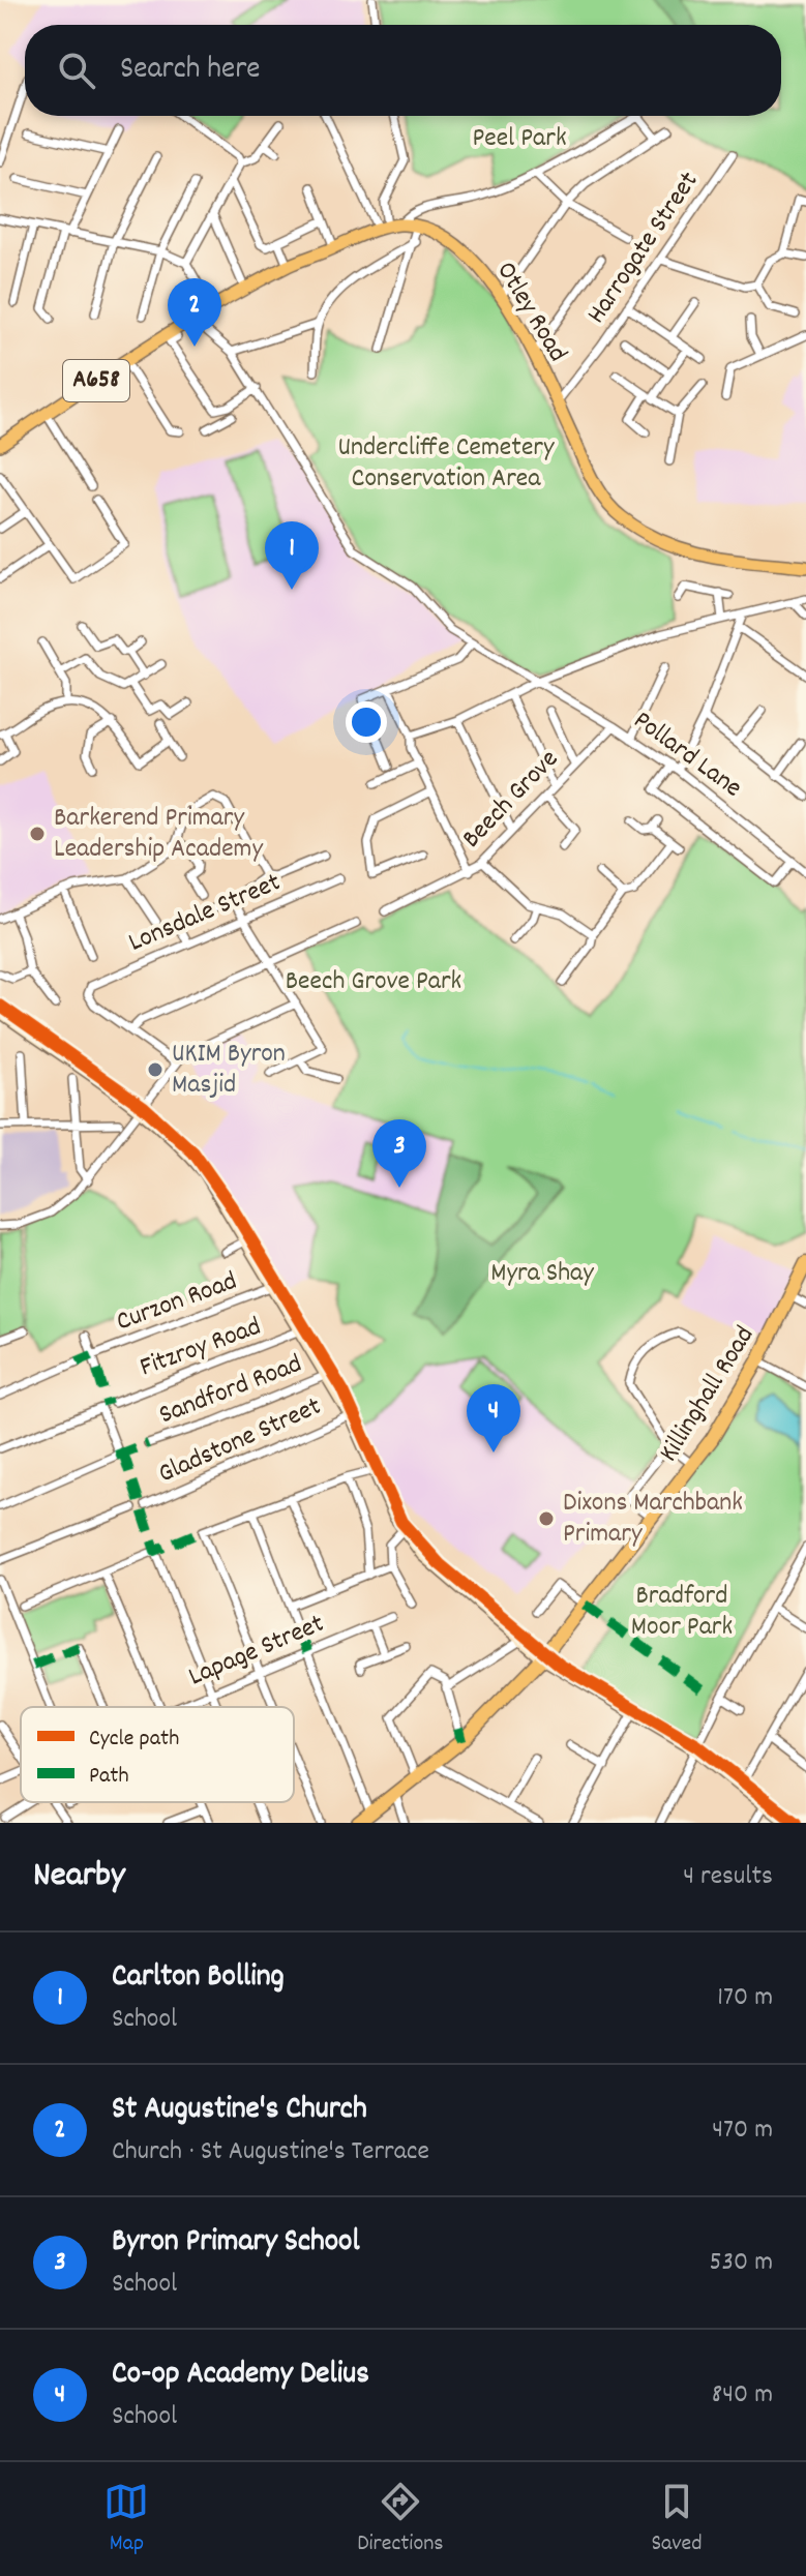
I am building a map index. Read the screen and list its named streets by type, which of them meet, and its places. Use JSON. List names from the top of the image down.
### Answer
{
  "streets": {
    "highway": ["Killinghall Road"],
    "main road": ["Otley Road", "A658"],
    "street": [
      "Harrogate Street",
      "Pollard Lane",
      "Beech Grove",
      "Lonsdale Street",
      "Curzon Road",
      "Fitzroy Road",
      "Sandford Road",
      "Gladstone Street",
      "Lapage Street"
    ]
  },
  "crossings": [
    ["Harrogate Street", "Otley Road"],
    ["Otley Road", "Pollard Lane"],
    ["Pollard Lane", "Beech Grove"]
  ],
  "parks": [
    "Peel Park",
    "Undercliffe Cemetery Conservation Area",
    "Beech Grove Park",
    "Myra Shay",
    "Bradford Moor Park"
  ],
  "places": ["Barkerend Primary Leadership Academy", "UKIM Byron Masjid", "Dixons Marchbank Primary"],
  "legend": ["Cycle path", "Path"],
  "page": {
    "search": "Search here",
    "pins": [
      "2",
      "1",
      "3",
      "4"
    ],
    "heading": ["Nearby", "4 results"],
    "list": [
      {
        "mark": "1",
        "name": "Carlton Bolling",
        "note": "School",
        "value": "170 m"
      },
      {
        "mark": "2",
        "name": "St Augustine's Church",
        "note": "Church · St Augustine's Terrace",
        "value": "470 m"
      },
      {
        "mark": "3",
        "name": "Byron Primary School",
        "note": "School",
        "value": "530 m"
      },
      {
        "mark": "4",
        "name": "Co-op Academy Delius",
        "note": "School",
        "value": "840 m"
      }
    ],
    "nav": ["Map", "Directions", "Saved"]
  }
}
